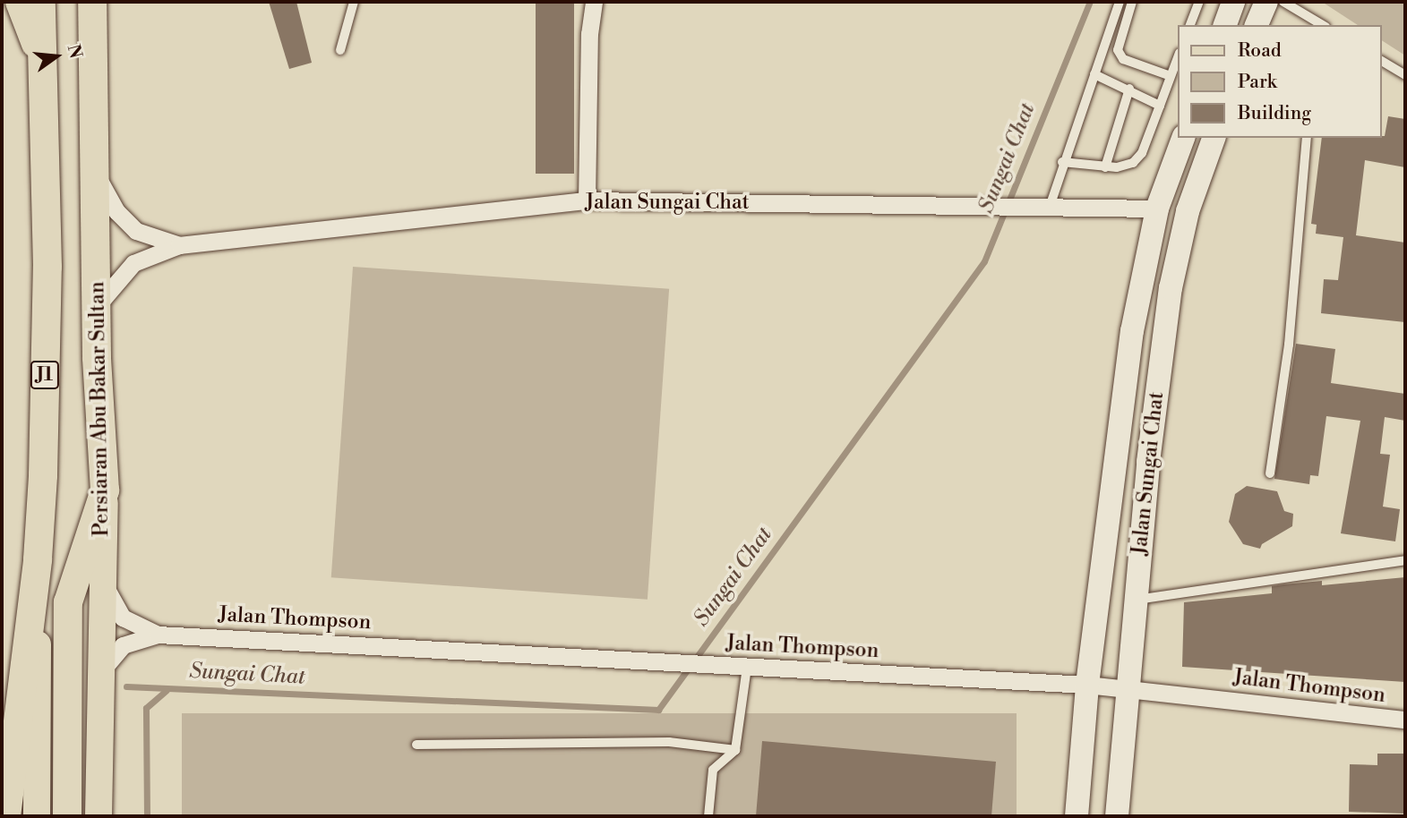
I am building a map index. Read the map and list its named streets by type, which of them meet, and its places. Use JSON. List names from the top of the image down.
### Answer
{
  "streets": {
    "highway": ["J1", "Persiaran Abu Bakar Sultan"],
    "main road": ["Jalan Sungai Chat"],
    "street": ["Jalan Thompson"]
  },
  "crossings": [
    ["Jalan Sungai Chat", "Persiaran Abu Bakar Sultan"],
    ["Jalan Sungai Chat", "Jalan Thompson"],
    ["Persiaran Abu Bakar Sultan", "Jalan Thompson"]
  ],
  "water": ["Sungai Chat"],
  "legend": ["Road", "Park", "Building"],
  "north": "right"
}
